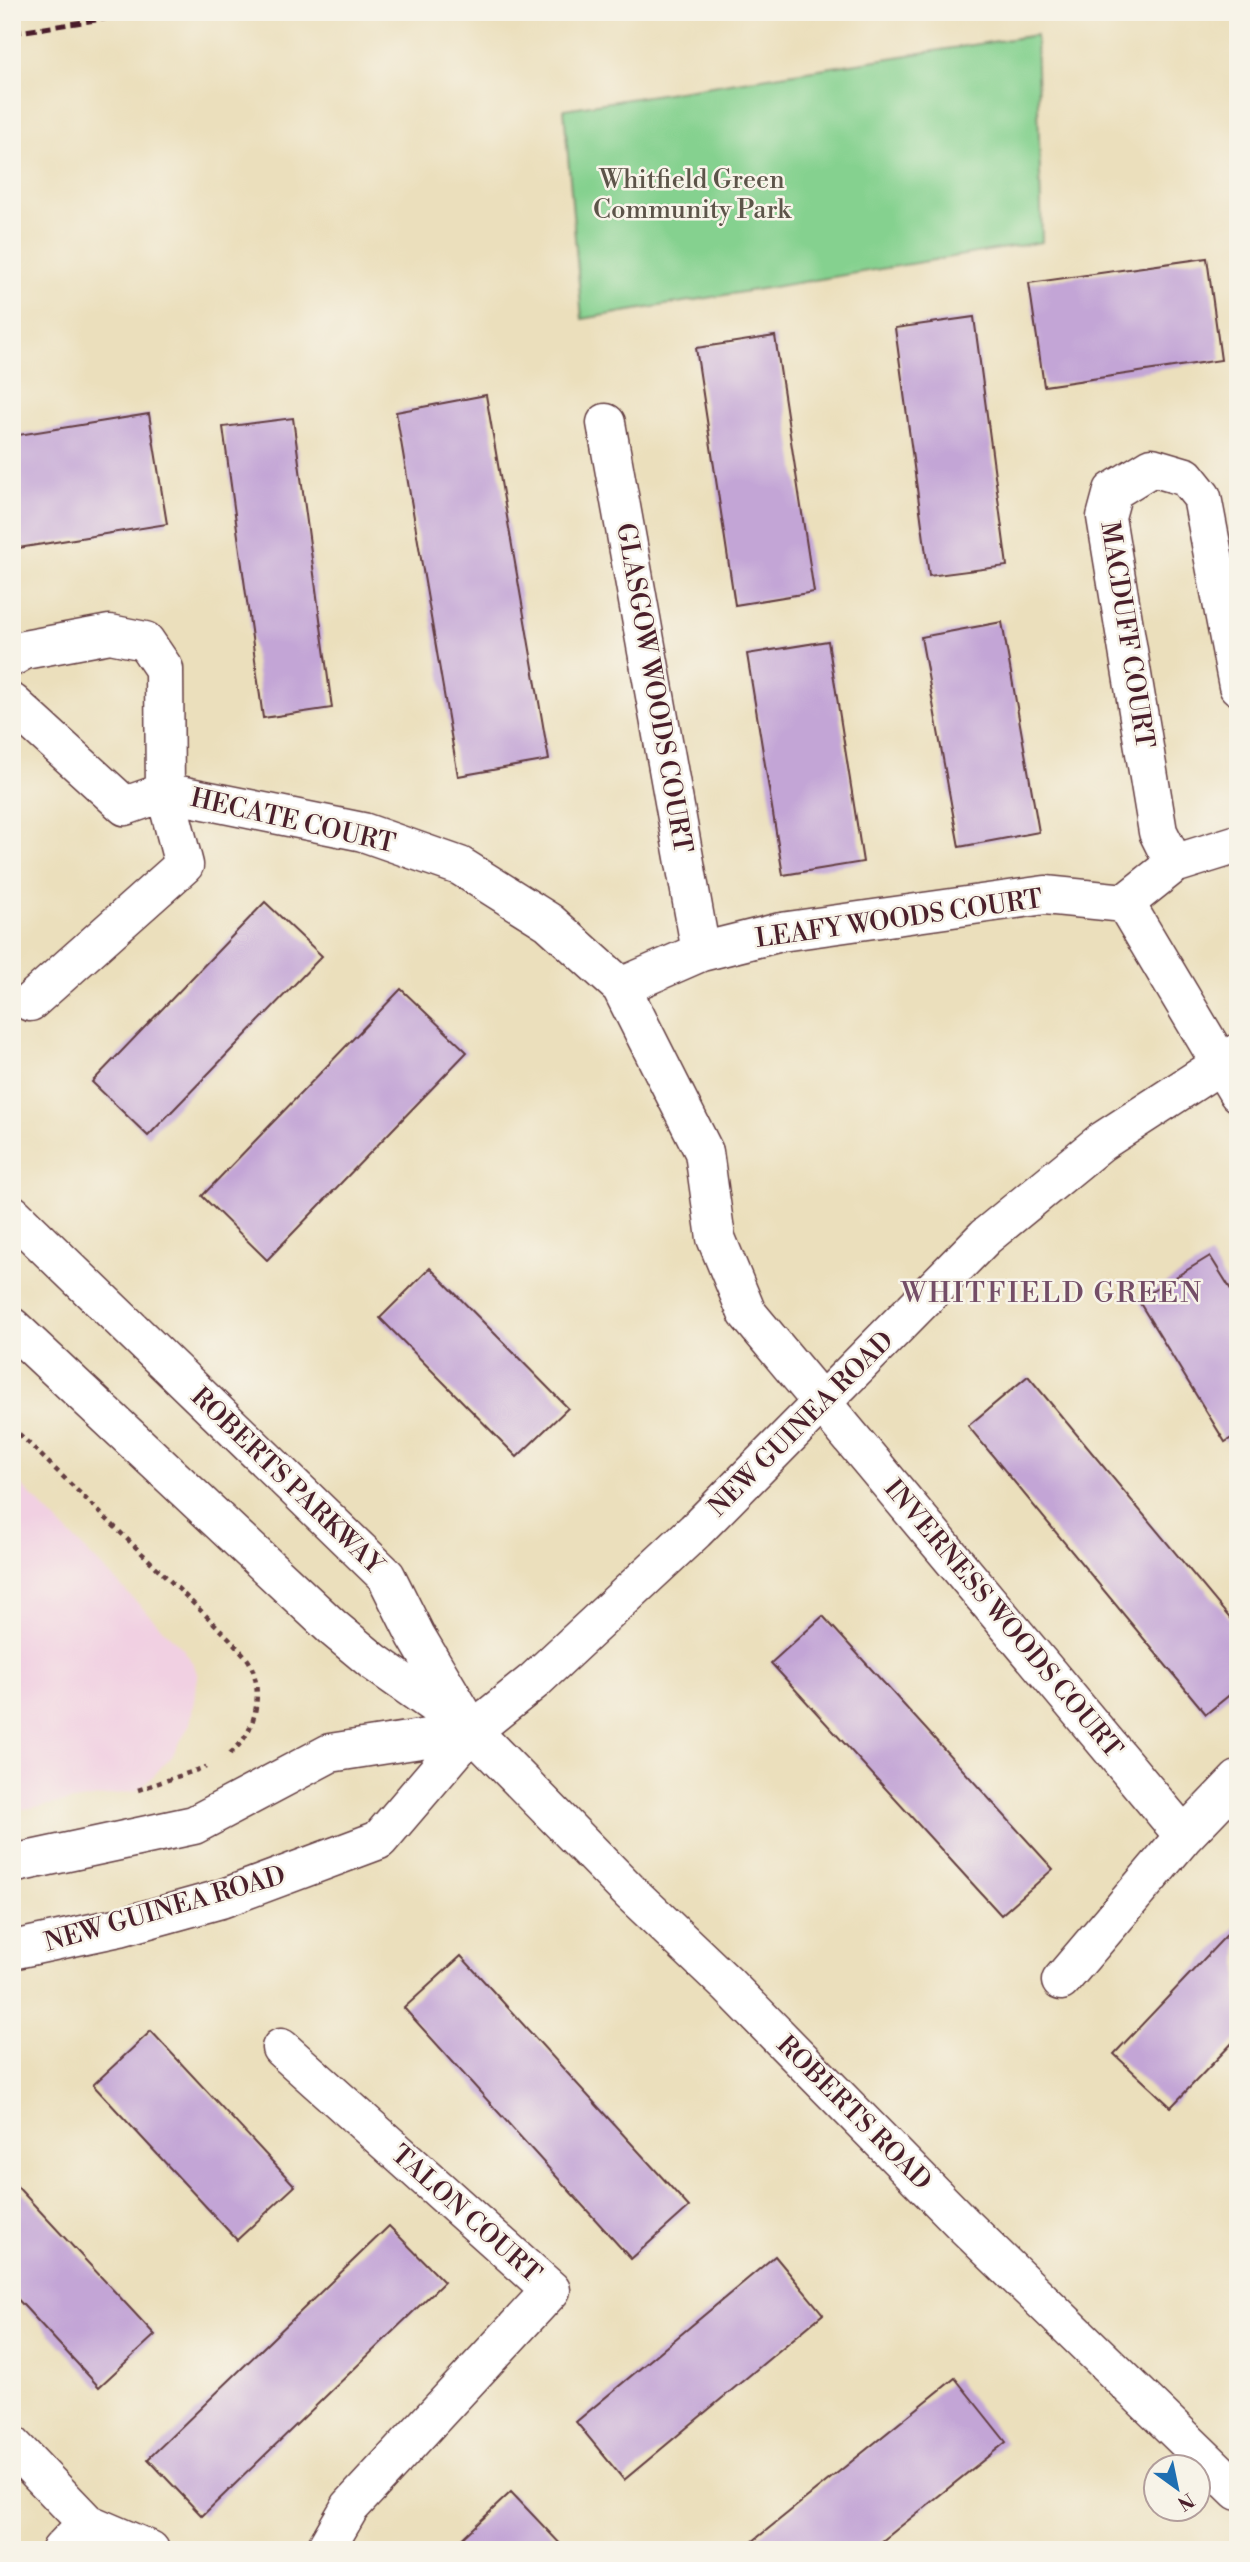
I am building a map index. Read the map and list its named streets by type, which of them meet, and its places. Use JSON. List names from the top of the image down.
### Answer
{
  "streets": {
    "street": [
      "MACDUFF COURT",
      "GLASGOW WOODS COURT",
      "HECATE COURT",
      "LEAFY WOODS COURT",
      "NEW GUINEA ROAD",
      "ROBERTS PARKWAY",
      "INVERNESS WOODS COURT",
      "ROBERTS ROAD",
      "TALON COURT"
    ]
  },
  "crossings": [
    ["GLASGOW WOODS COURT", "LEAFY WOODS COURT"],
    ["HECATE COURT", "LEAFY WOODS COURT"],
    ["HECATE COURT", "NEW GUINEA ROAD"],
    ["HECATE COURT", "INVERNESS WOODS COURT"],
    ["NEW GUINEA ROAD", "ROBERTS PARKWAY"],
    ["NEW GUINEA ROAD", "INVERNESS WOODS COURT"],
    ["NEW GUINEA ROAD", "ROBERTS ROAD"],
    ["ROBERTS PARKWAY", "ROBERTS ROAD"]
  ],
  "districts": ["WHITFIELD GREEN"],
  "parks": ["Whitfield Green Community Park"],
  "north": "bottom right"
}
